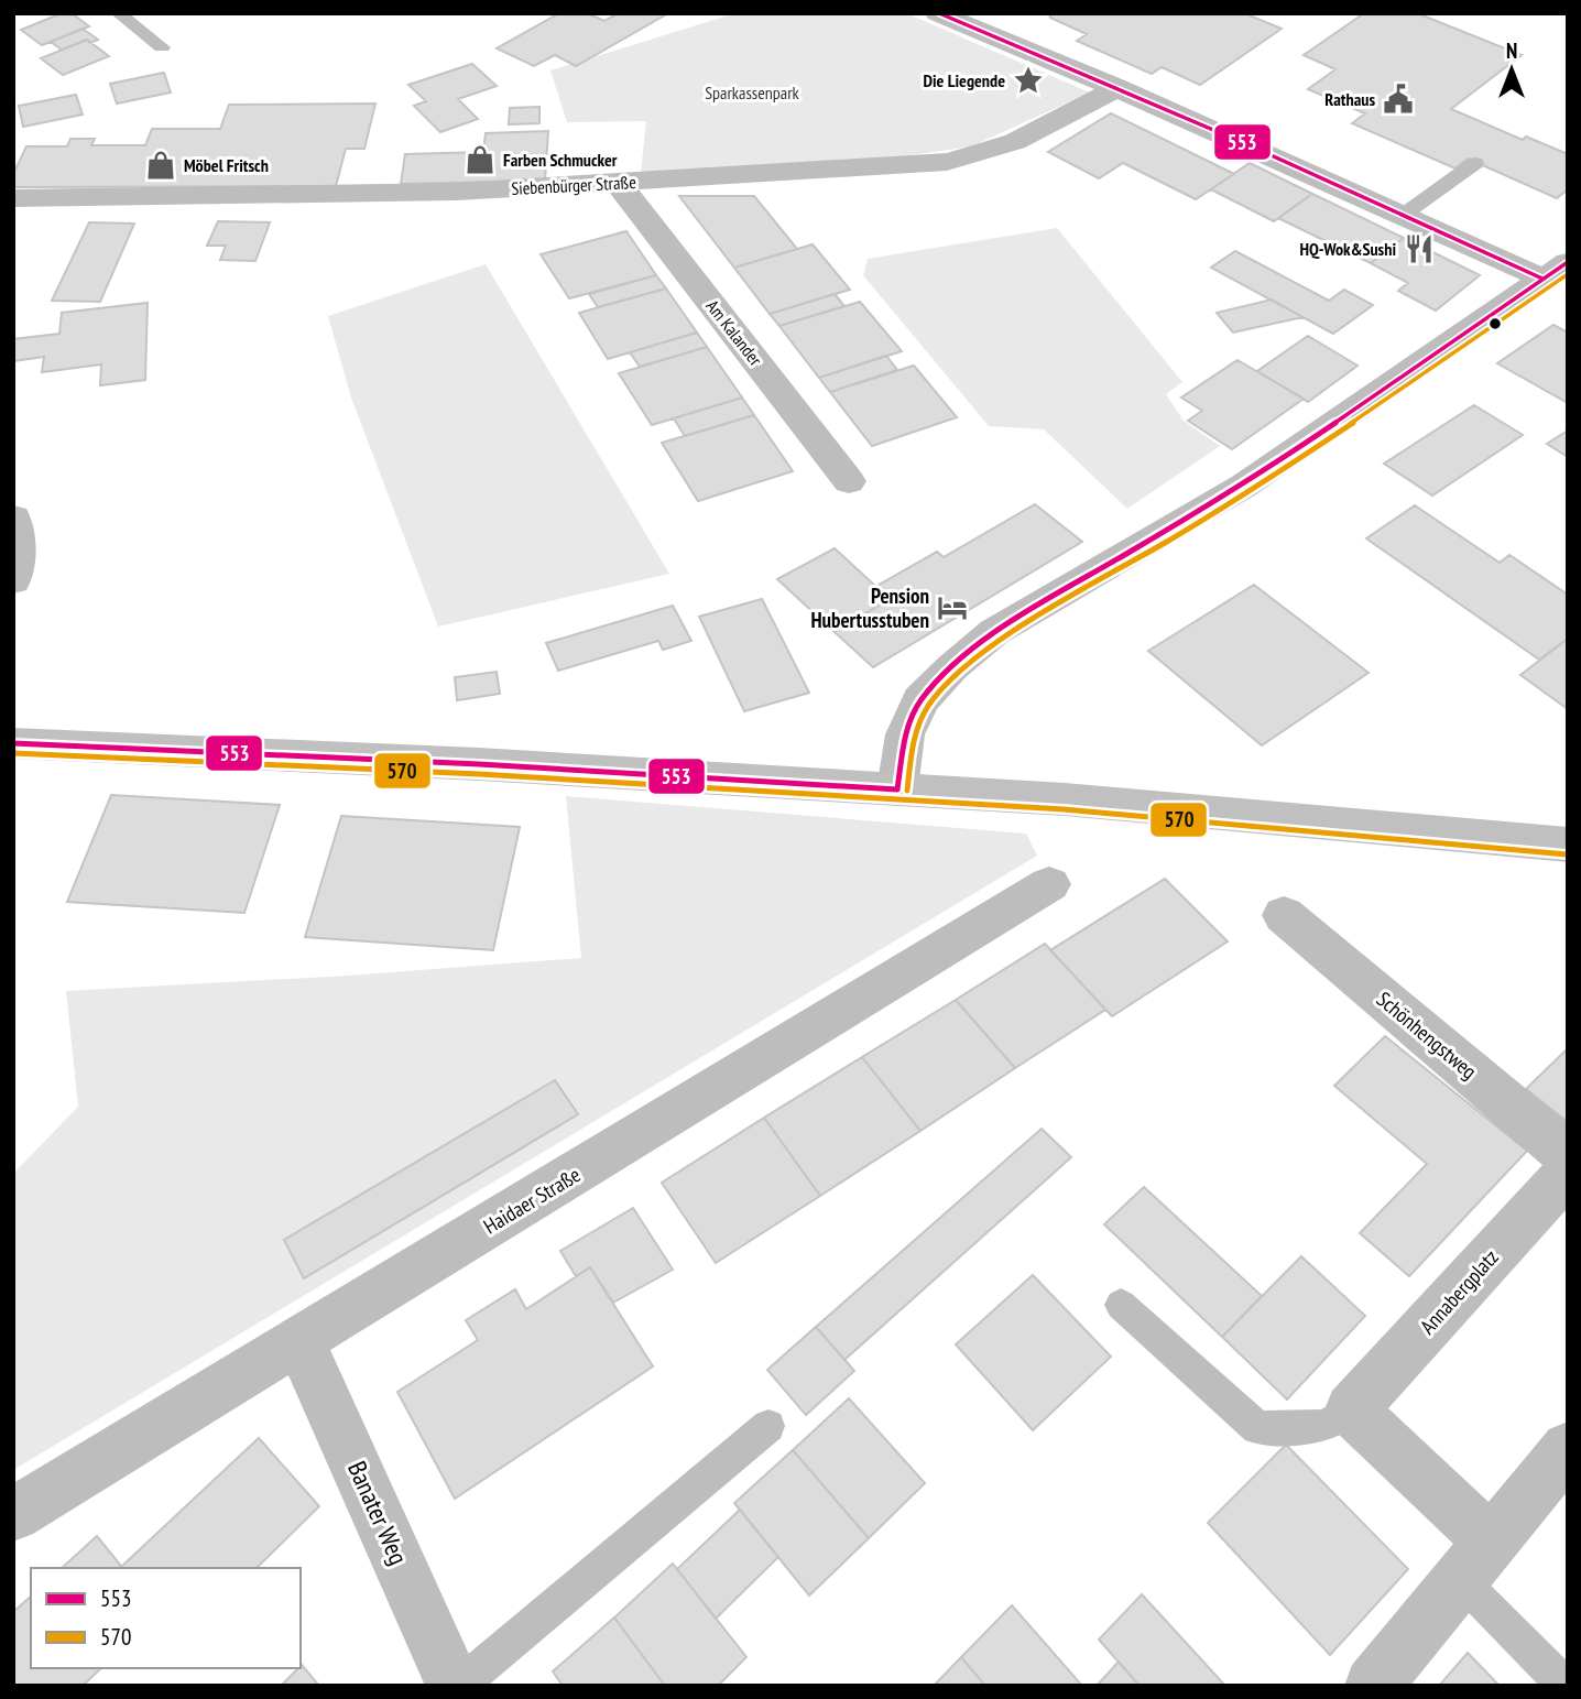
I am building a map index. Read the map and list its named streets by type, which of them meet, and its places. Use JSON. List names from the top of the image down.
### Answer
{
  "streets": {
    "street": [
      "Siebenbürger Straße",
      "Am Kalander",
      "Schönhengstweg",
      "Haidaer Straße",
      "Annabergplatz",
      "Banater Weg"
    ]
  },
  "crossings": [
    ["Siebenbürger Straße", "Am Kalander"],
    ["Haidaer Straße", "Banater Weg"]
  ],
  "parks": ["Sparkassenpark"],
  "places": {
    "place": ["Die Liegende"],
    "public building": ["Rathaus"],
    "shop": ["Farben Schmucker", "Möbel Fritsch"],
    "restaurant": ["HQ-Wok&Sushi"],
    "hotel": ["Pension Hubertusstuben"]
  },
  "lines": ["transit line 553", "transit line 570"],
  "legend": ["553", "570"],
  "north": "top"
}
